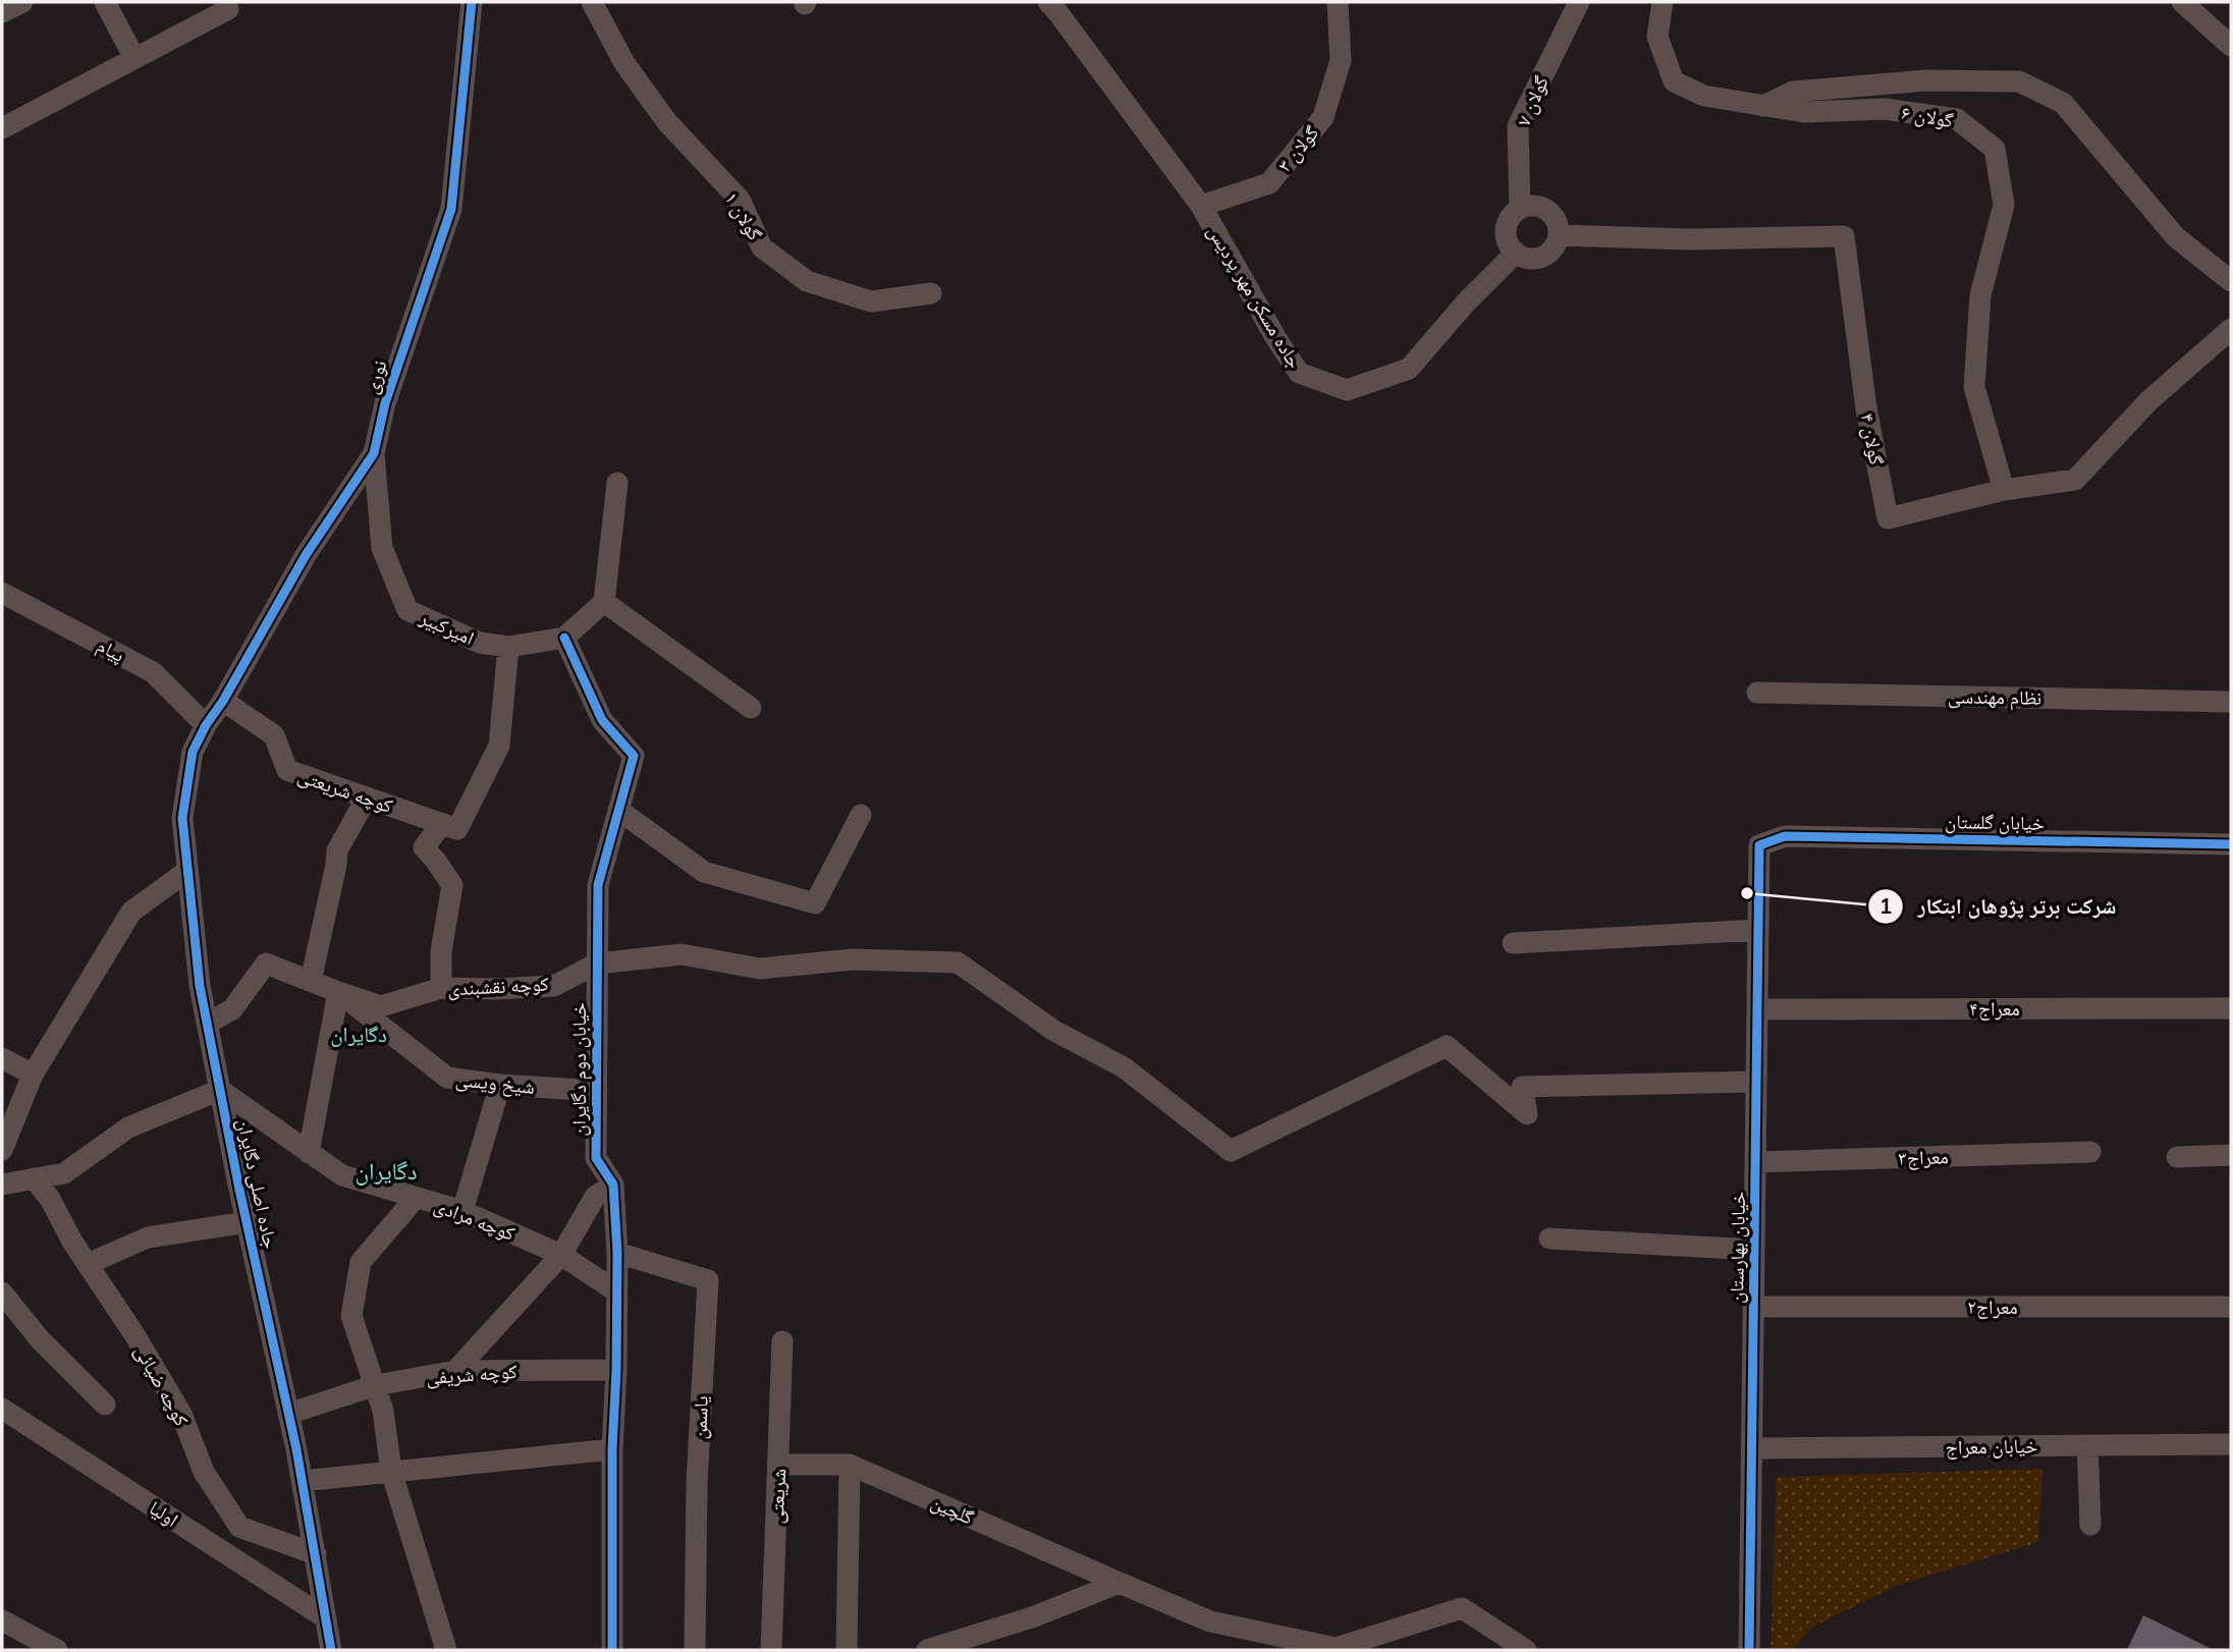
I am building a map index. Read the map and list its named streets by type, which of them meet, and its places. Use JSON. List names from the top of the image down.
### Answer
{
  "streets": {
    "street": [
      "گولان ۷",
      "گولان ۶",
      "گولان ۳",
      "گولان ۱",
      "جاده مسکن مهر پردیس",
      "نوری",
      "گولان ۴",
      "امیرکبیر",
      "پیام",
      "نظام مهندسی",
      "کوچه شریعتی",
      "خیابان گلستان",
      "کوچه نقشبندی",
      "معراج۴",
      "خیابان دوم دگایران",
      "شیخ ویسی",
      "معراج۳",
      "جاده اصلی دگایران",
      "کوچه مرادی",
      "خیابان بهارستان",
      "معراج۲",
      "کوچه شریفی",
      "کوچه ضیائی",
      "یاسمن",
      "خیابان معراج",
      "شریعتی",
      "گلچین",
      "اولیا"
    ]
  },
  "crossings": [
    ["گولان ۷", "جاده مسکن مهر پردیس"],
    ["گولان ۷", "گولان ۴"],
    ["گولان ۶", "گولان ۴"],
    ["گولان ۳", "جاده مسکن مهر پردیس"],
    ["جاده مسکن مهر پردیس", "گولان ۴"],
    ["نوری", "امیرکبیر"],
    ["نوری", "پیام"],
    ["نوری", "کوچه شریعتی"],
    ["نوری", "جاده اصلی دگایران"],
    ["امیرکبیر", "خیابان دوم دگایران"],
    ["پیام", "جاده اصلی دگایران"],
    ["خیابان گلستان", "خیابان بهارستان"],
    ["کوچه نقشبندی", "خیابان دوم دگایران"],
    ["کوچه نقشبندی", "شیخ ویسی"],
    ["کوچه نقشبندی", "جاده اصلی دگایران"],
    ["کوچه نقشبندی", "خیابان بهارستان"],
    ["معراج۴", "خیابان بهارستان"],
    ["خیابان دوم دگایران", "شیخ ویسی"],
    ["خیابان دوم دگایران", "کوچه مرادی"],
    ["خیابان دوم دگایران", "کوچه شریفی"],
    ["خیابان دوم دگایران", "یاسمن"],
    ["معراج۳", "خیابان بهارستان"],
    ["جاده اصلی دگایران", "کوچه مرادی"],
    ["جاده اصلی دگایران", "کوچه شریفی"],
    ["جاده اصلی دگایران", "کوچه ضیائی"],
    ["جاده اصلی دگایران", "اولیا"],
    ["خیابان بهارستان", "معراج۲"],
    ["خیابان بهارستان", "خیابان معراج"],
    ["شریعتی", "گلچین"]
  ],
  "districts": ["دگایران", "دگایران"],
  "places": ["شرکت برتر پژوهان ابتکار"]
}
